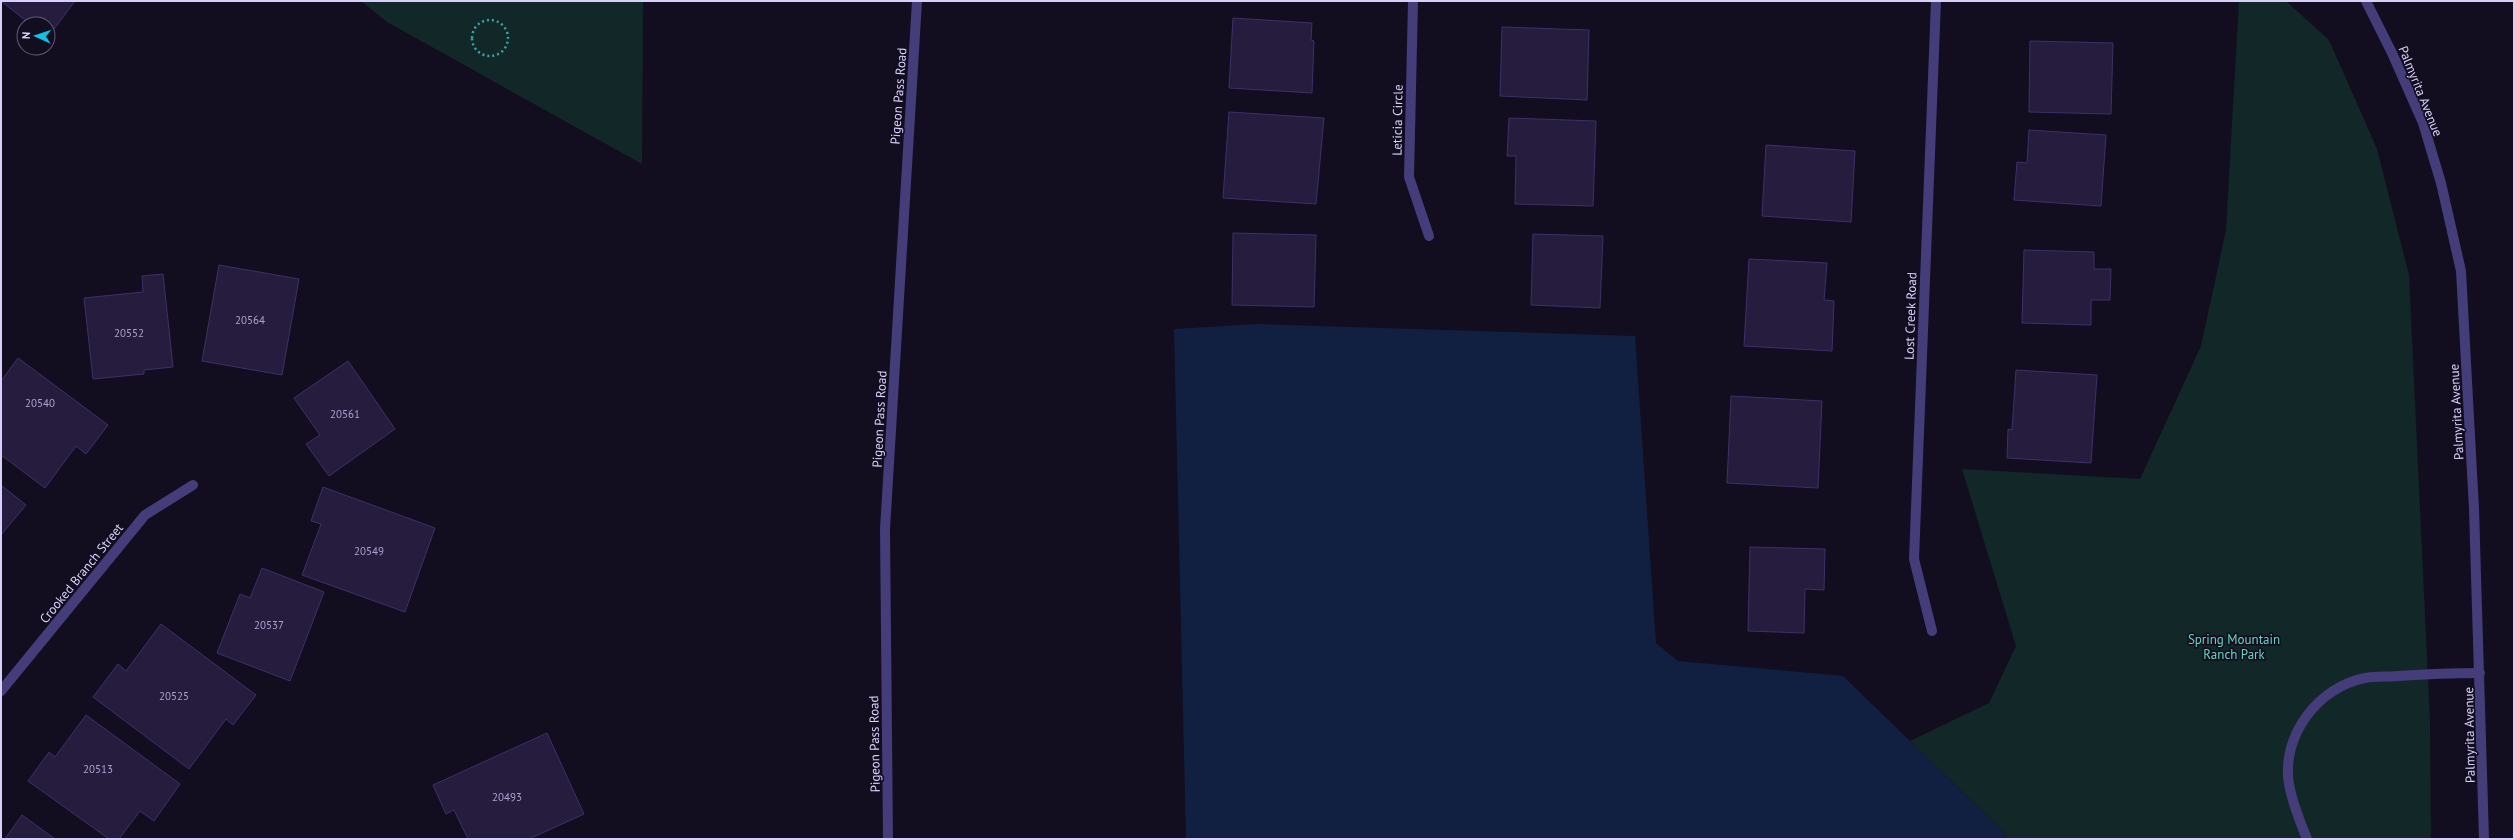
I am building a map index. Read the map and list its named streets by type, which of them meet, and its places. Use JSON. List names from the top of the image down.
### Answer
{
  "streets": {
    "street": [
      "Palmyrita Avenue",
      "Pigeon Pass Road",
      "Leticia Circle",
      "Lost Creek Road",
      "Crooked Branch Street"
    ]
  },
  "parks": ["Spring Mountain Ranch Park"],
  "house_numbers": [
    "20564",
    "20552",
    "20540",
    "20561",
    "20549",
    "20537",
    "20525",
    "20513",
    "20493"
  ],
  "north": "left"
}
